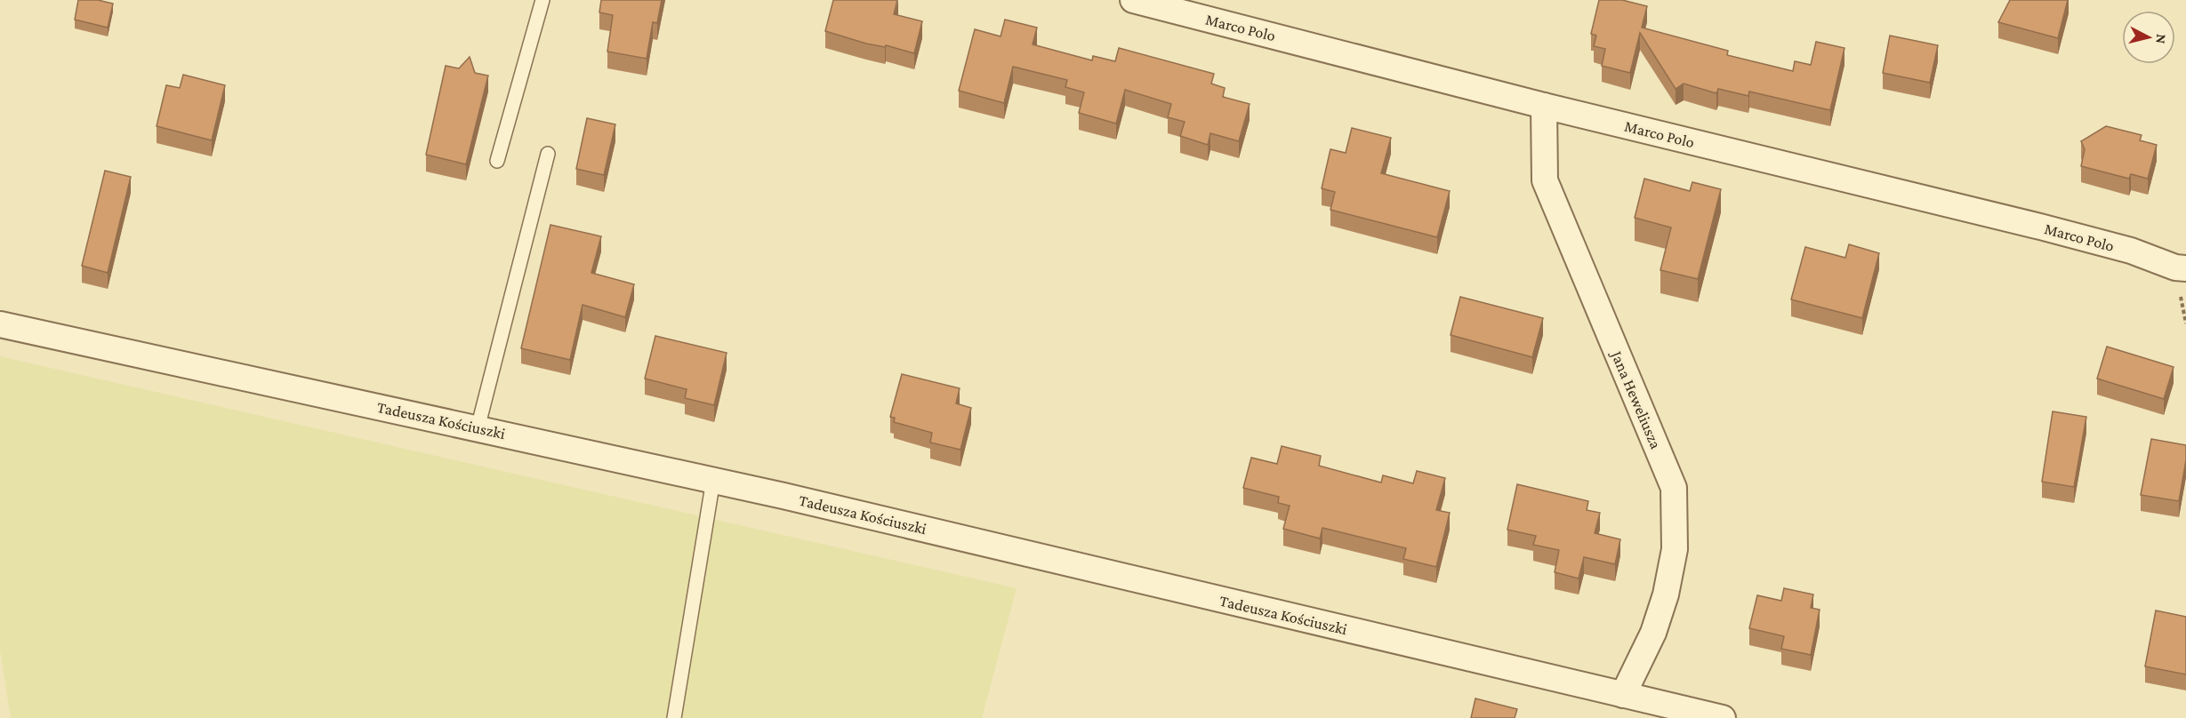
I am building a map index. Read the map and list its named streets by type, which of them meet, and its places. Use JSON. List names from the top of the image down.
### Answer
{
  "streets": {
    "street": ["Marco Polo", "Jana Heweliusza", "Tadeusza Kościuszki"]
  },
  "crossings": [
    ["Marco Polo", "Jana Heweliusza"],
    ["Jana Heweliusza", "Tadeusza Kościuszki"]
  ],
  "north": "right"
}
